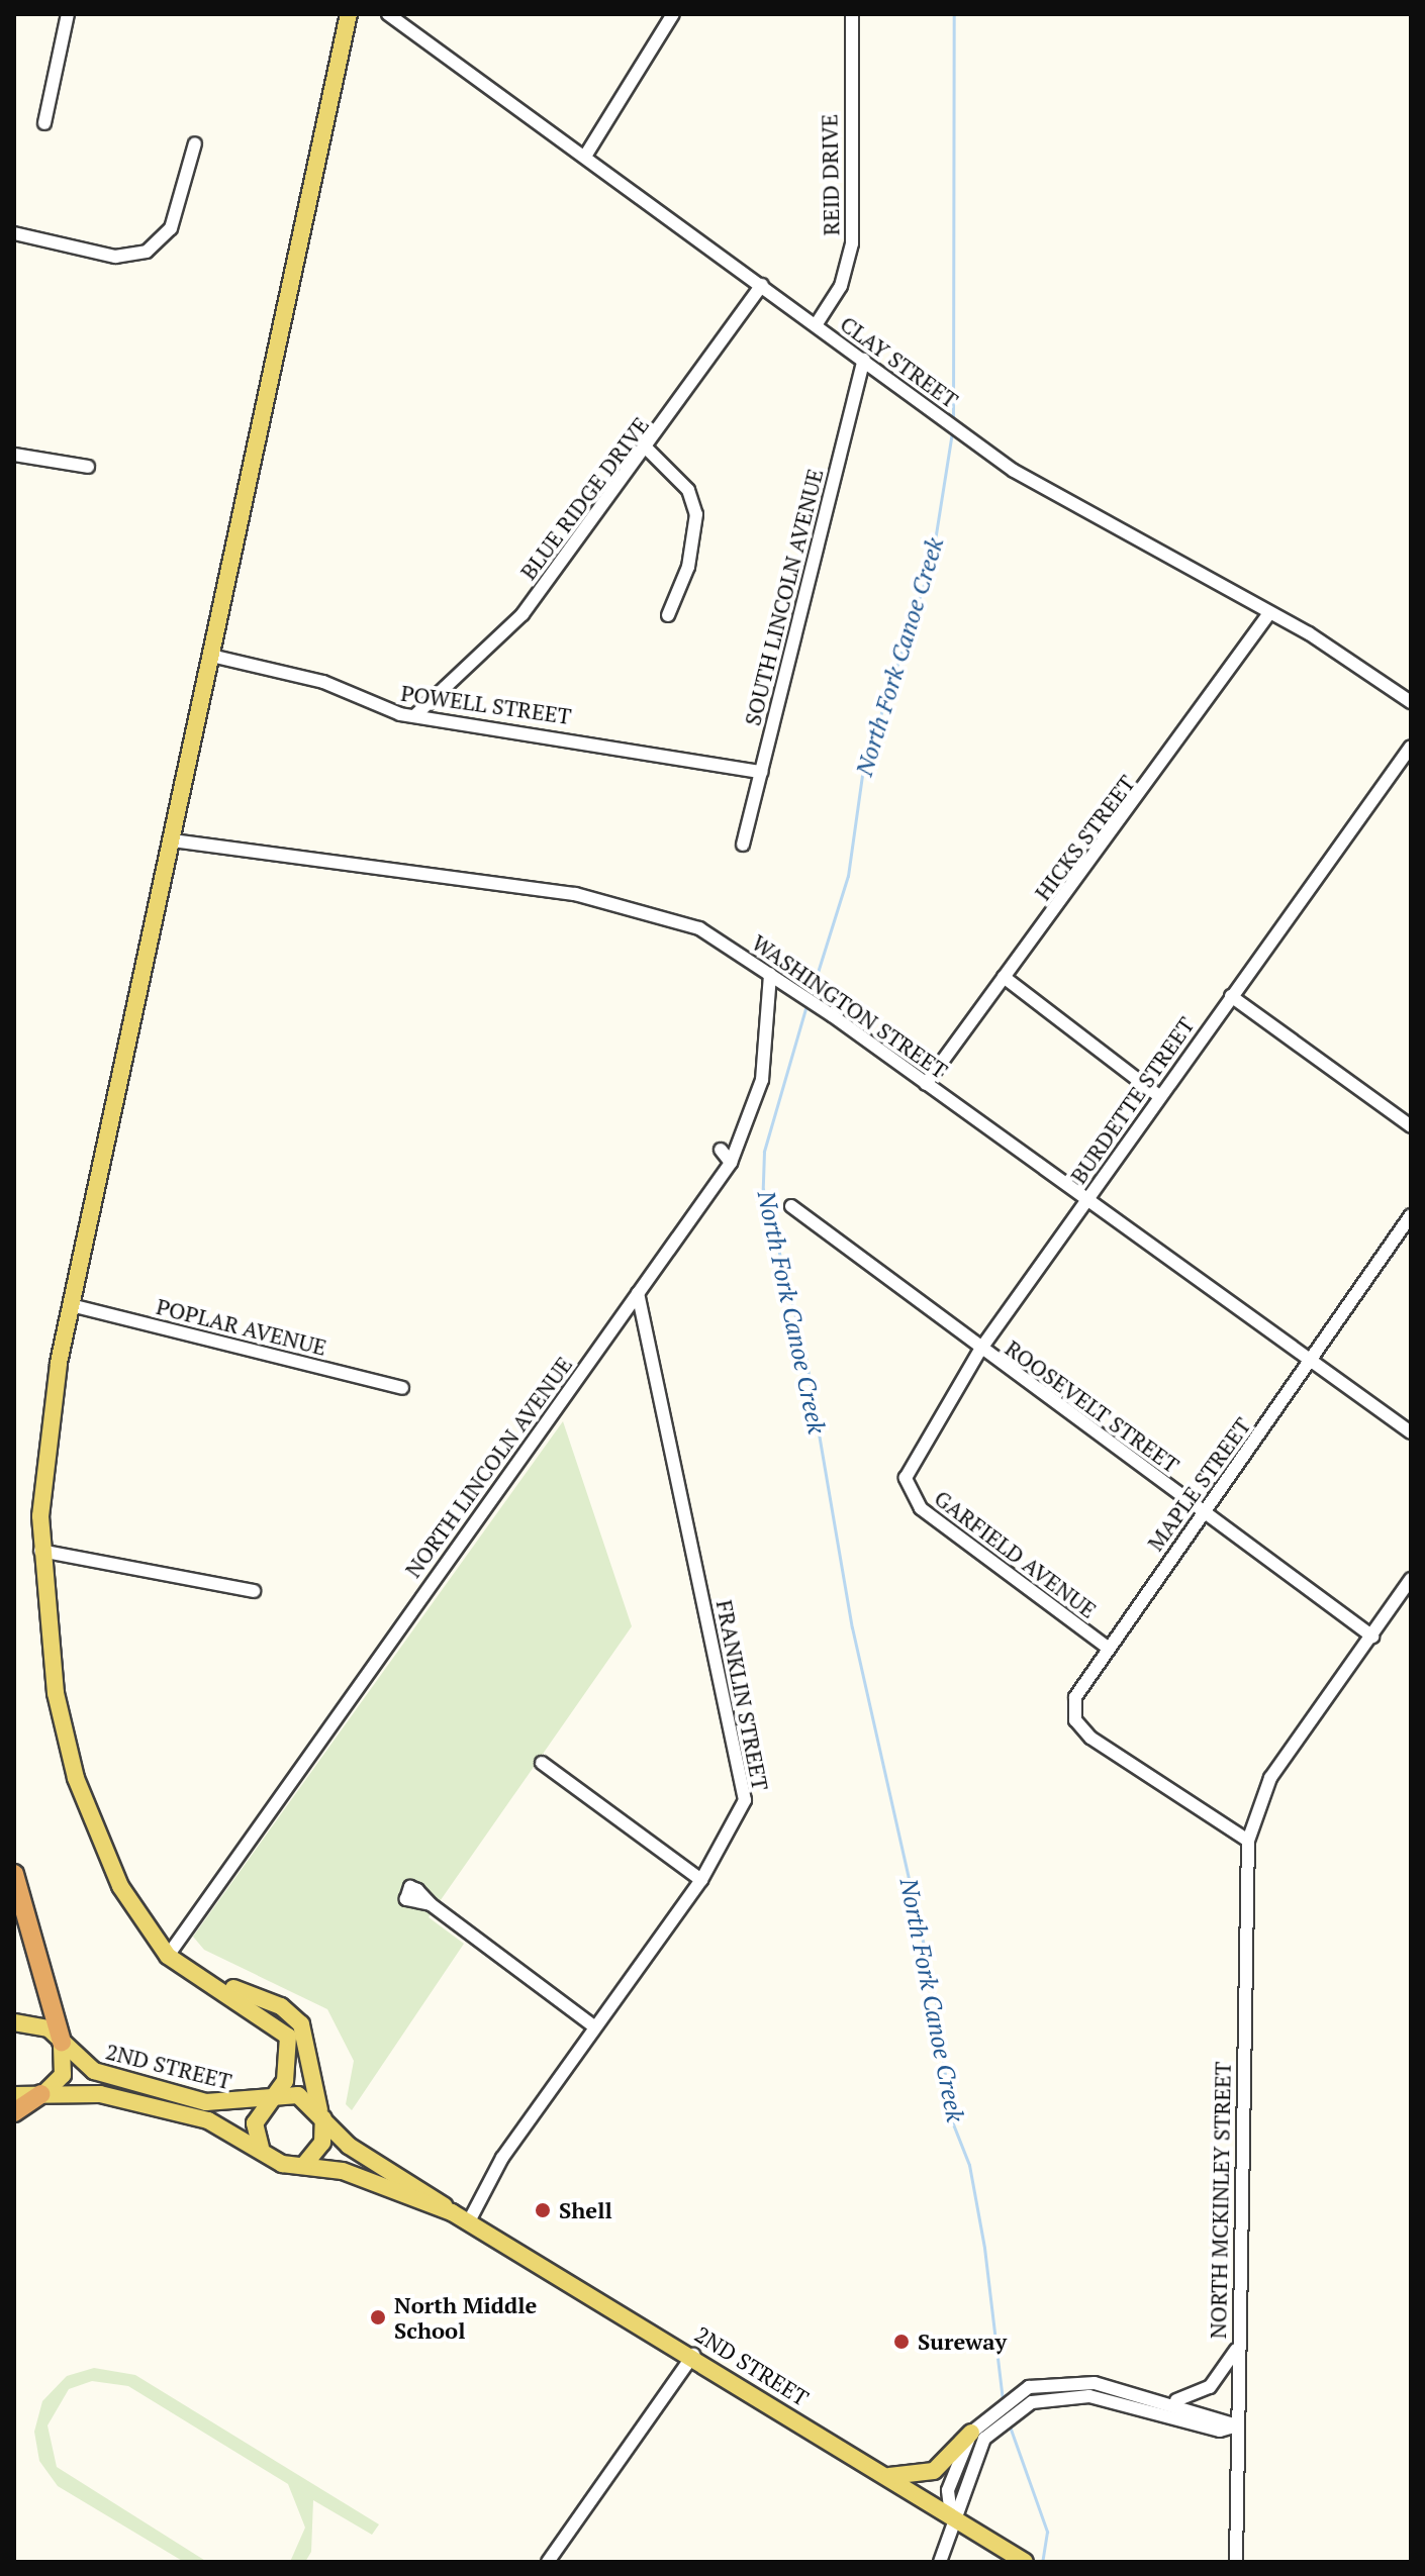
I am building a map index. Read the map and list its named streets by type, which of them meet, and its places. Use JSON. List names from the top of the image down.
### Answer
{
  "streets": {
    "main road": ["2ND STREET"],
    "street": [
      "REID DRIVE",
      "CLAY STREET",
      "BLUE RIDGE DRIVE",
      "SOUTH LINCOLN AVENUE",
      "POWELL STREET",
      "HICKS STREET",
      "WASHINGTON STREET",
      "BURDETTE STREET",
      "POPLAR AVENUE",
      "ROOSEVELT STREET",
      "NORTH LINCOLN AVENUE",
      "MAPLE STREET",
      "GARFIELD AVENUE",
      "FRANKLIN STREET",
      "NORTH MCKINLEY STREET"
    ]
  },
  "crossings": [
    ["REID DRIVE", "CLAY STREET"],
    ["CLAY STREET", "BLUE RIDGE DRIVE"],
    ["CLAY STREET", "SOUTH LINCOLN AVENUE"],
    ["CLAY STREET", "HICKS STREET"],
    ["BLUE RIDGE DRIVE", "POWELL STREET"],
    ["SOUTH LINCOLN AVENUE", "POWELL STREET"],
    ["HICKS STREET", "WASHINGTON STREET"],
    ["WASHINGTON STREET", "BURDETTE STREET"],
    ["WASHINGTON STREET", "NORTH LINCOLN AVENUE"],
    ["WASHINGTON STREET", "MAPLE STREET"],
    ["BURDETTE STREET", "ROOSEVELT STREET"],
    ["BURDETTE STREET", "GARFIELD AVENUE"],
    ["ROOSEVELT STREET", "MAPLE STREET"],
    ["ROOSEVELT STREET", "NORTH MCKINLEY STREET"],
    ["NORTH LINCOLN AVENUE", "FRANKLIN STREET"],
    ["MAPLE STREET", "GARFIELD AVENUE"],
    ["MAPLE STREET", "NORTH MCKINLEY STREET"],
    ["FRANKLIN STREET", "2ND STREET"]
  ],
  "water": ["North Fork Canoe Creek"],
  "places": ["Shell", "North Middle School", "Sureway"]
}
